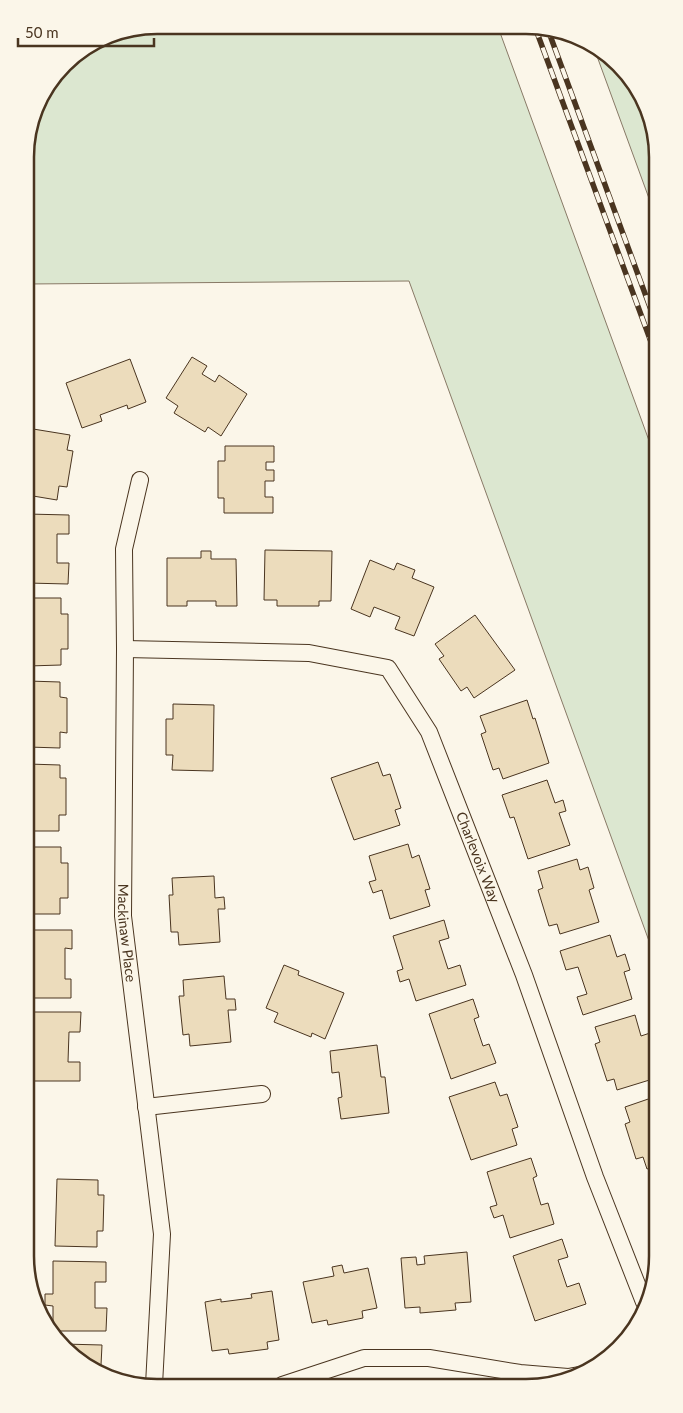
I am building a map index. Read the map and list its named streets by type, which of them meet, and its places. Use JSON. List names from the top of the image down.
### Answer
{
  "streets": {
    "street": ["Charlevoix Way", "Mackinaw Place"]
  },
  "crossings": [
    ["Charlevoix Way", "Mackinaw Place"]
  ],
  "scale_bar": "50 m"
}
